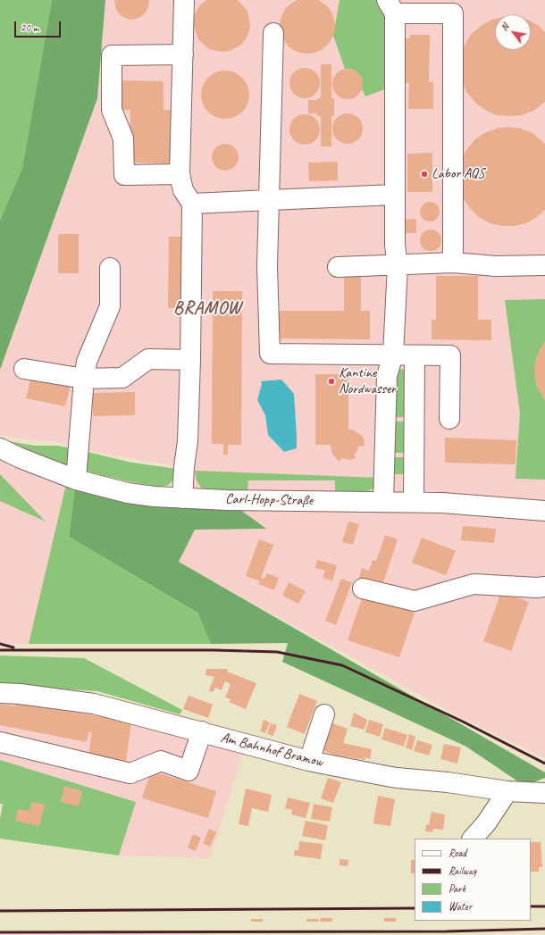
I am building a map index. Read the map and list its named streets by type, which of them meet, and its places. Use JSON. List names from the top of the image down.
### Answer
{
  "streets": {
    "street": ["Carl-Hopp-Straße", "Am Bahnhof Bramow"]
  },
  "districts": ["BRAMOW"],
  "places": ["Labor AQS", "Kantine Nordwasser"],
  "legend": [
    "Road",
    "Railway",
    "Park",
    "Water"
  ],
  "scale_bar": "20 m",
  "north": "top left"
}
